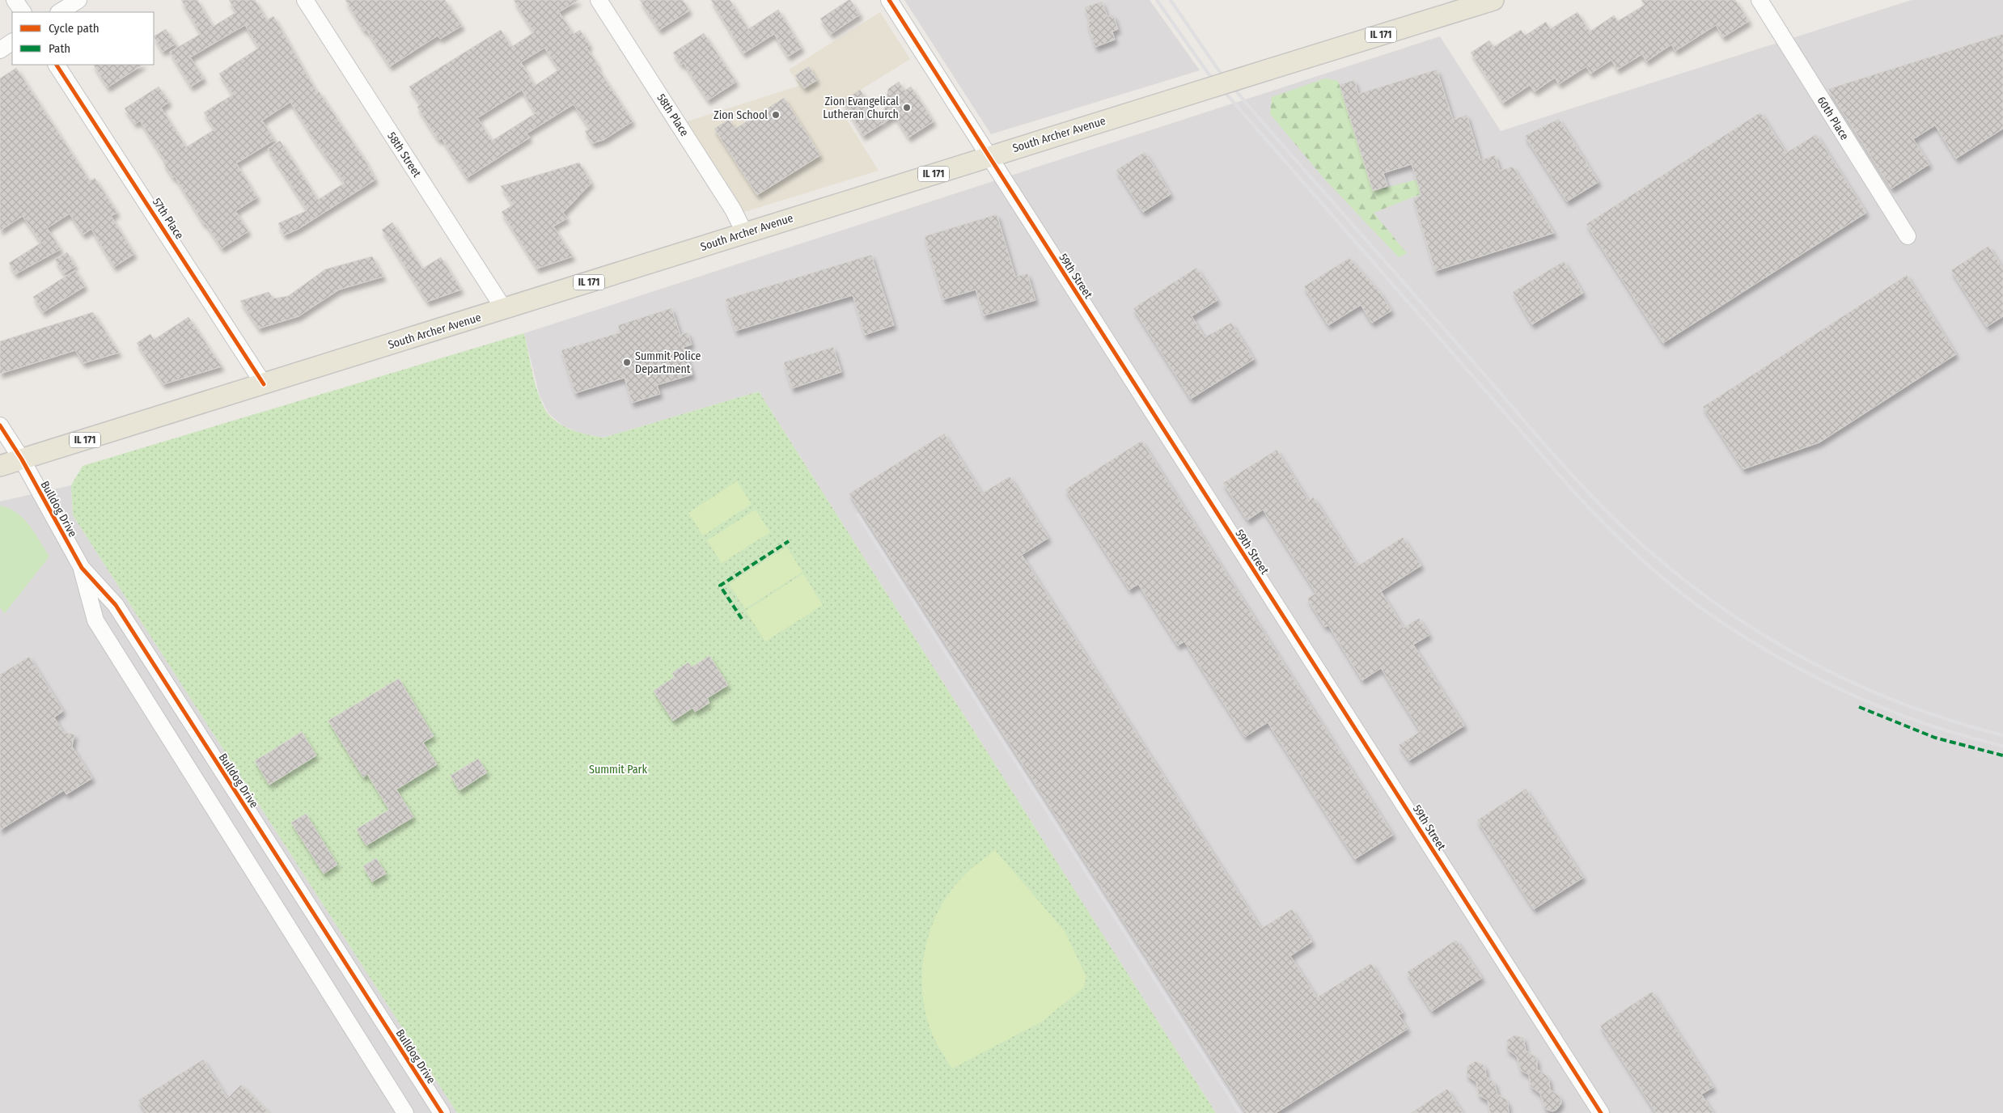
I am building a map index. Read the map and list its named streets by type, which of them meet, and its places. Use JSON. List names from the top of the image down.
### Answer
{
  "streets": {
    "main road": ["IL 171", "South Archer Avenue"],
    "street": [
      "58th Place",
      "60th Place",
      "58th Street",
      "57th Place",
      "59th Street",
      "Bulldog Drive"
    ]
  },
  "crossings": [
    ["58th Place", "South Archer Avenue"],
    ["South Archer Avenue", "58th Street"],
    ["South Archer Avenue", "57th Place"],
    ["South Archer Avenue", "59th Street"],
    ["South Archer Avenue", "Bulldog Drive"]
  ],
  "parks": ["Summit Park"],
  "places": ["Zion Evangelical Lutheran Church", "Zion School", "Summit Police Department"],
  "legend": ["Cycle path", "Path"]
}
